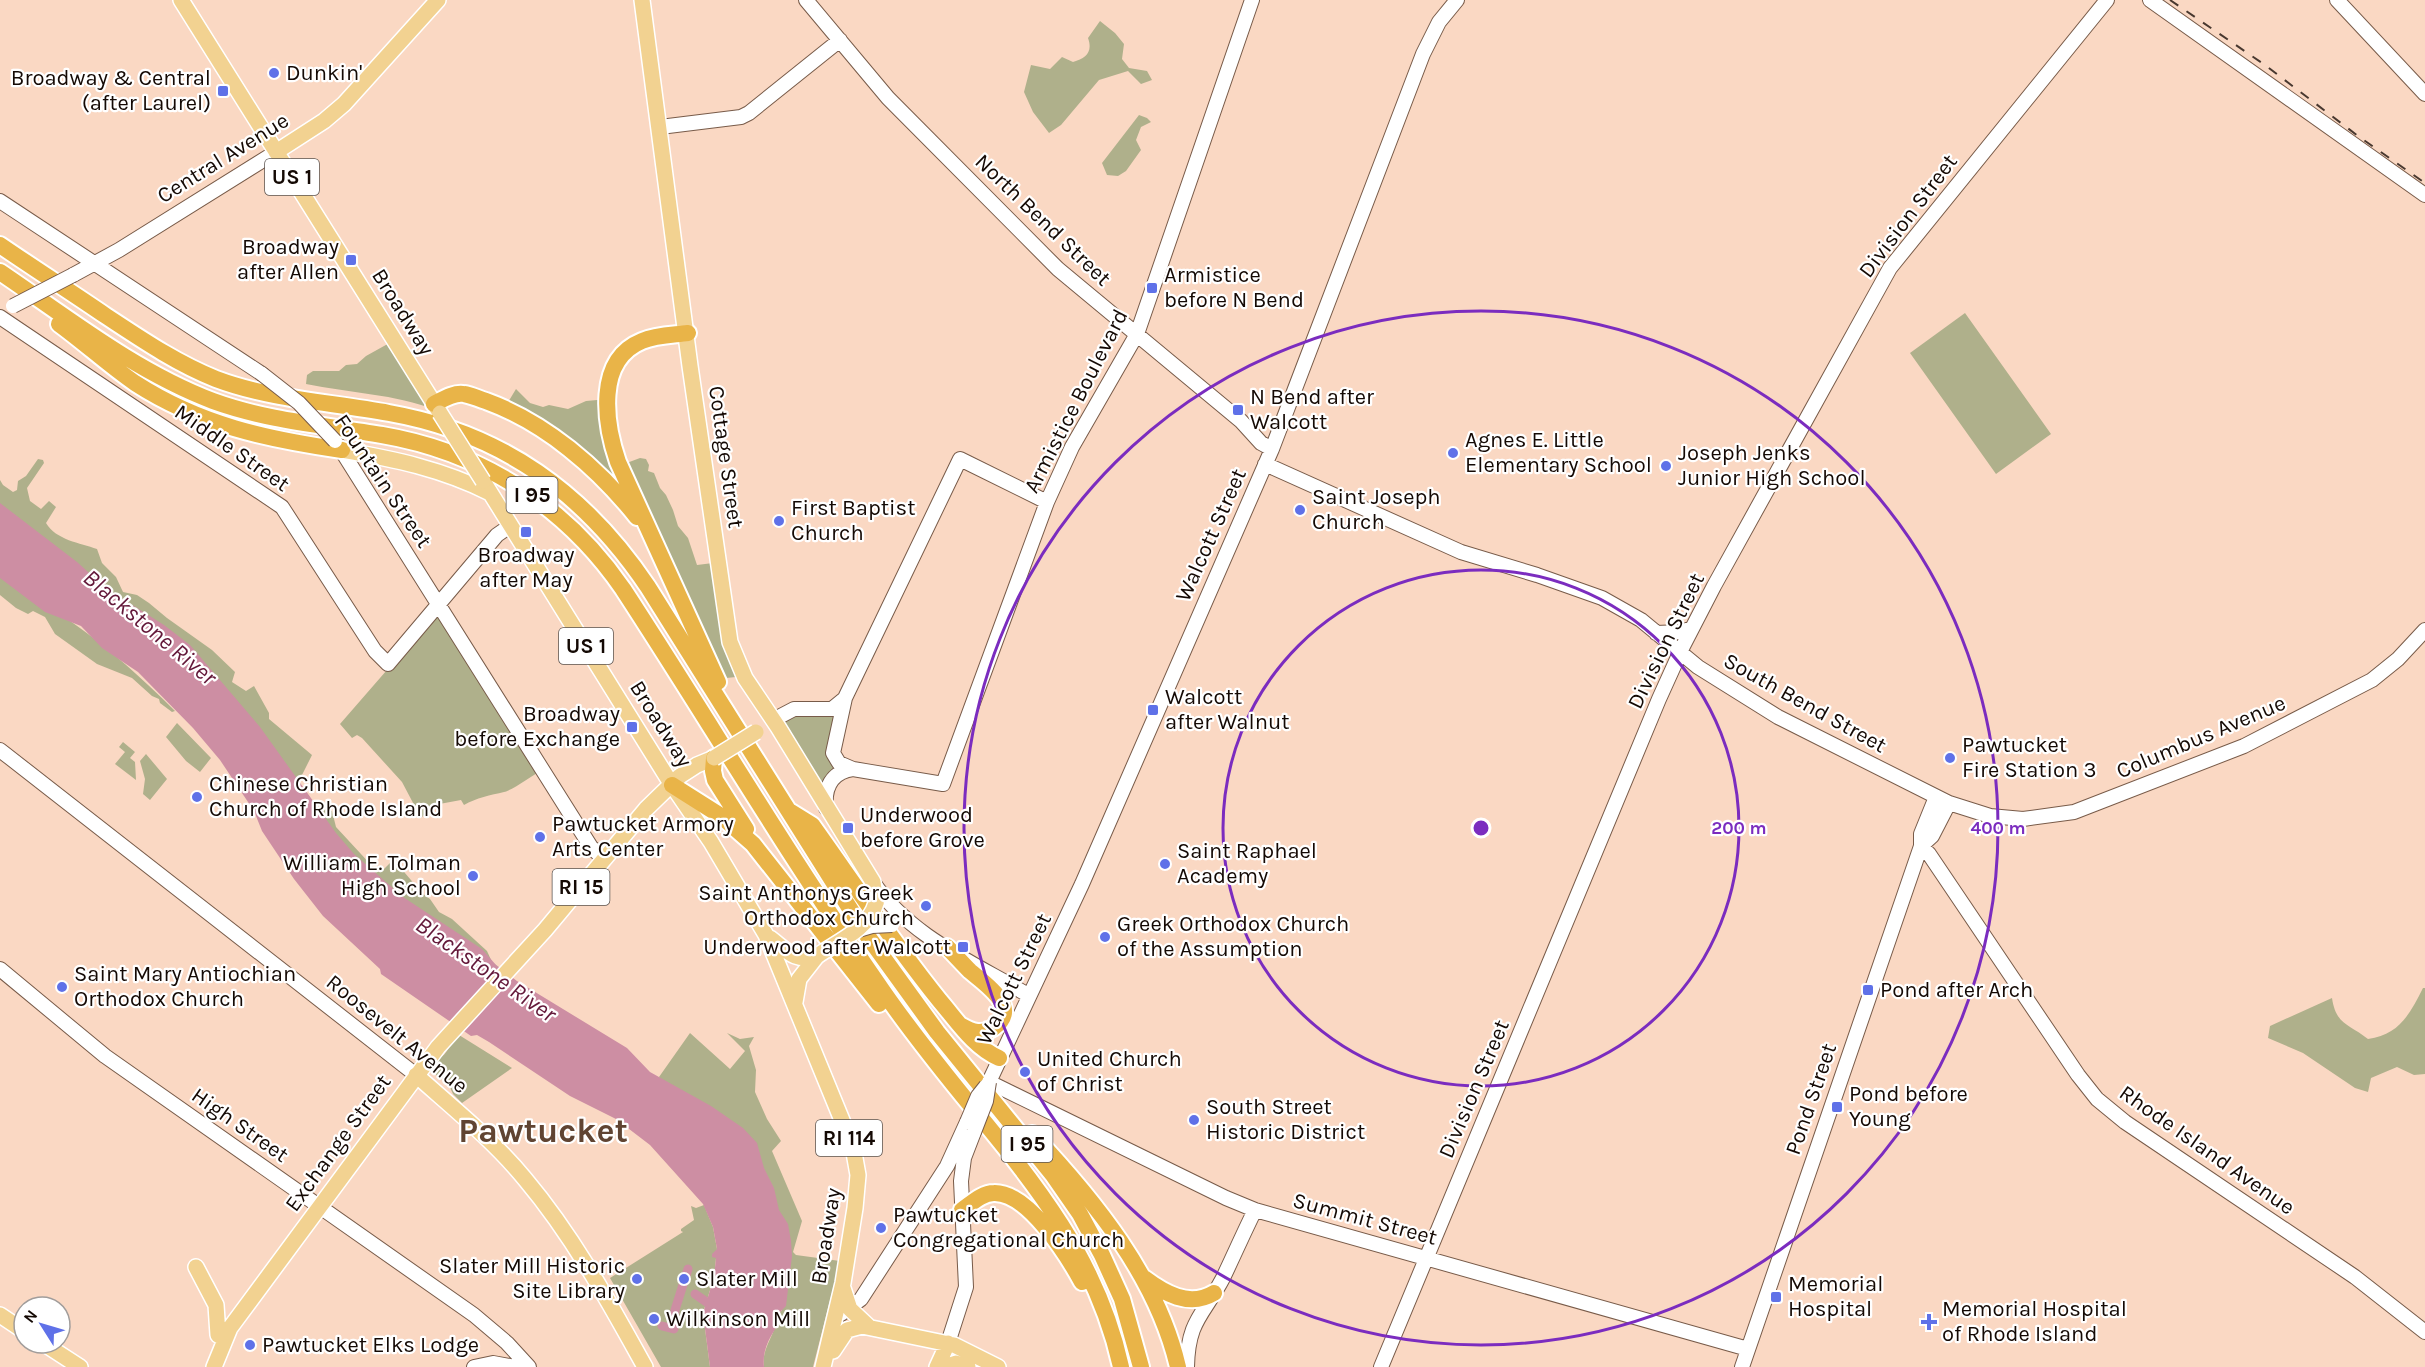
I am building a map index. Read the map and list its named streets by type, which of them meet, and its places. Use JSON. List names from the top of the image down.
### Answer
{
  "streets": {
    "highway": ["US 1", "I 95"],
    "main road": [
      "Central Avenue",
      "Broadway",
      "Cottage Street",
      "RI 15",
      "Roosevelt Avenue",
      "RI 114",
      "Exchange Street"
    ],
    "street": [
      "Division Street",
      "North Bend Street",
      "Armistice Boulevard",
      "Middle Street",
      "Fountain Street",
      "Walcott Street",
      "South Bend Street",
      "Columbus Avenue",
      "Pond Street",
      "High Street",
      "Rhode Island Avenue",
      "Summit Street"
    ]
  },
  "crossings": [
    ["Central Avenue", "Broadway"],
    ["Central Avenue", "Fountain Street"],
    ["US 1", "Broadway"],
    ["US 1", "I 95"],
    ["US 1", "Exchange Street"],
    ["Division Street", "South Bend Street"],
    ["Division Street", "Summit Street"],
    ["North Bend Street", "Armistice Boulevard"],
    ["North Bend Street", "Walcott Street"],
    ["Broadway", "Walcott Street"],
    ["Broadway", "Exchange Street"],
    ["Middle Street", "Fountain Street"],
    ["Cottage Street", "Exchange Street"],
    ["Fountain Street", "Exchange Street"],
    ["Walcott Street", "South Bend Street"],
    ["Walcott Street", "Summit Street"],
    ["South Bend Street", "Columbus Avenue"],
    ["South Bend Street", "Pond Street"],
    ["Columbus Avenue", "Pond Street"],
    ["Roosevelt Avenue", "Exchange Street"],
    ["Pond Street", "Rhode Island Avenue"],
    ["Pond Street", "Summit Street"],
    ["High Street", "Exchange Street"]
  ],
  "districts": ["Pawtucket"],
  "water": ["Blackstone River"],
  "places": {
    "other": [
      "Dunkin'",
      "Agnes E. Little Elementary School",
      "Joseph Jenks Junior High School",
      "Saint Joseph Church",
      "First Baptist Church",
      "Pawtucket Fire Station 3",
      "Chinese Christian Church of Rhode Island",
      "Pawtucket Armory Arts Center",
      "Saint Raphael Academy",
      "William E. Tolman High School",
      "Saint Anthonys Greek Orthodox Church",
      "Greek Orthodox Church of the Assumption",
      "Saint Mary Antiochian Orthodox Church",
      "United Church of Christ",
      "South Street Historic District",
      "Pawtucket Congregational Church",
      "Slater Mill Historic Site Library",
      "Slater Mill",
      "Wilkinson Mill",
      "Pawtucket Elks Lodge"
    ],
    "transit": [
      "Broadway & Central (after Laurel)",
      "Broadway after Allen",
      "Armistice before N Bend",
      "N Bend after Walcott",
      "Broadway after May",
      "Walcott after Walnut",
      "Broadway before Exchange",
      "Underwood before Grove",
      "Underwood after Walcott",
      "Pond after Arch",
      "Pond before Young",
      "Memorial Hospital"
    ],
    "health": ["Memorial Hospital of Rhode Island"]
  },
  "north": "top left",
  "rings": ["200 m", "400 m"]
}
